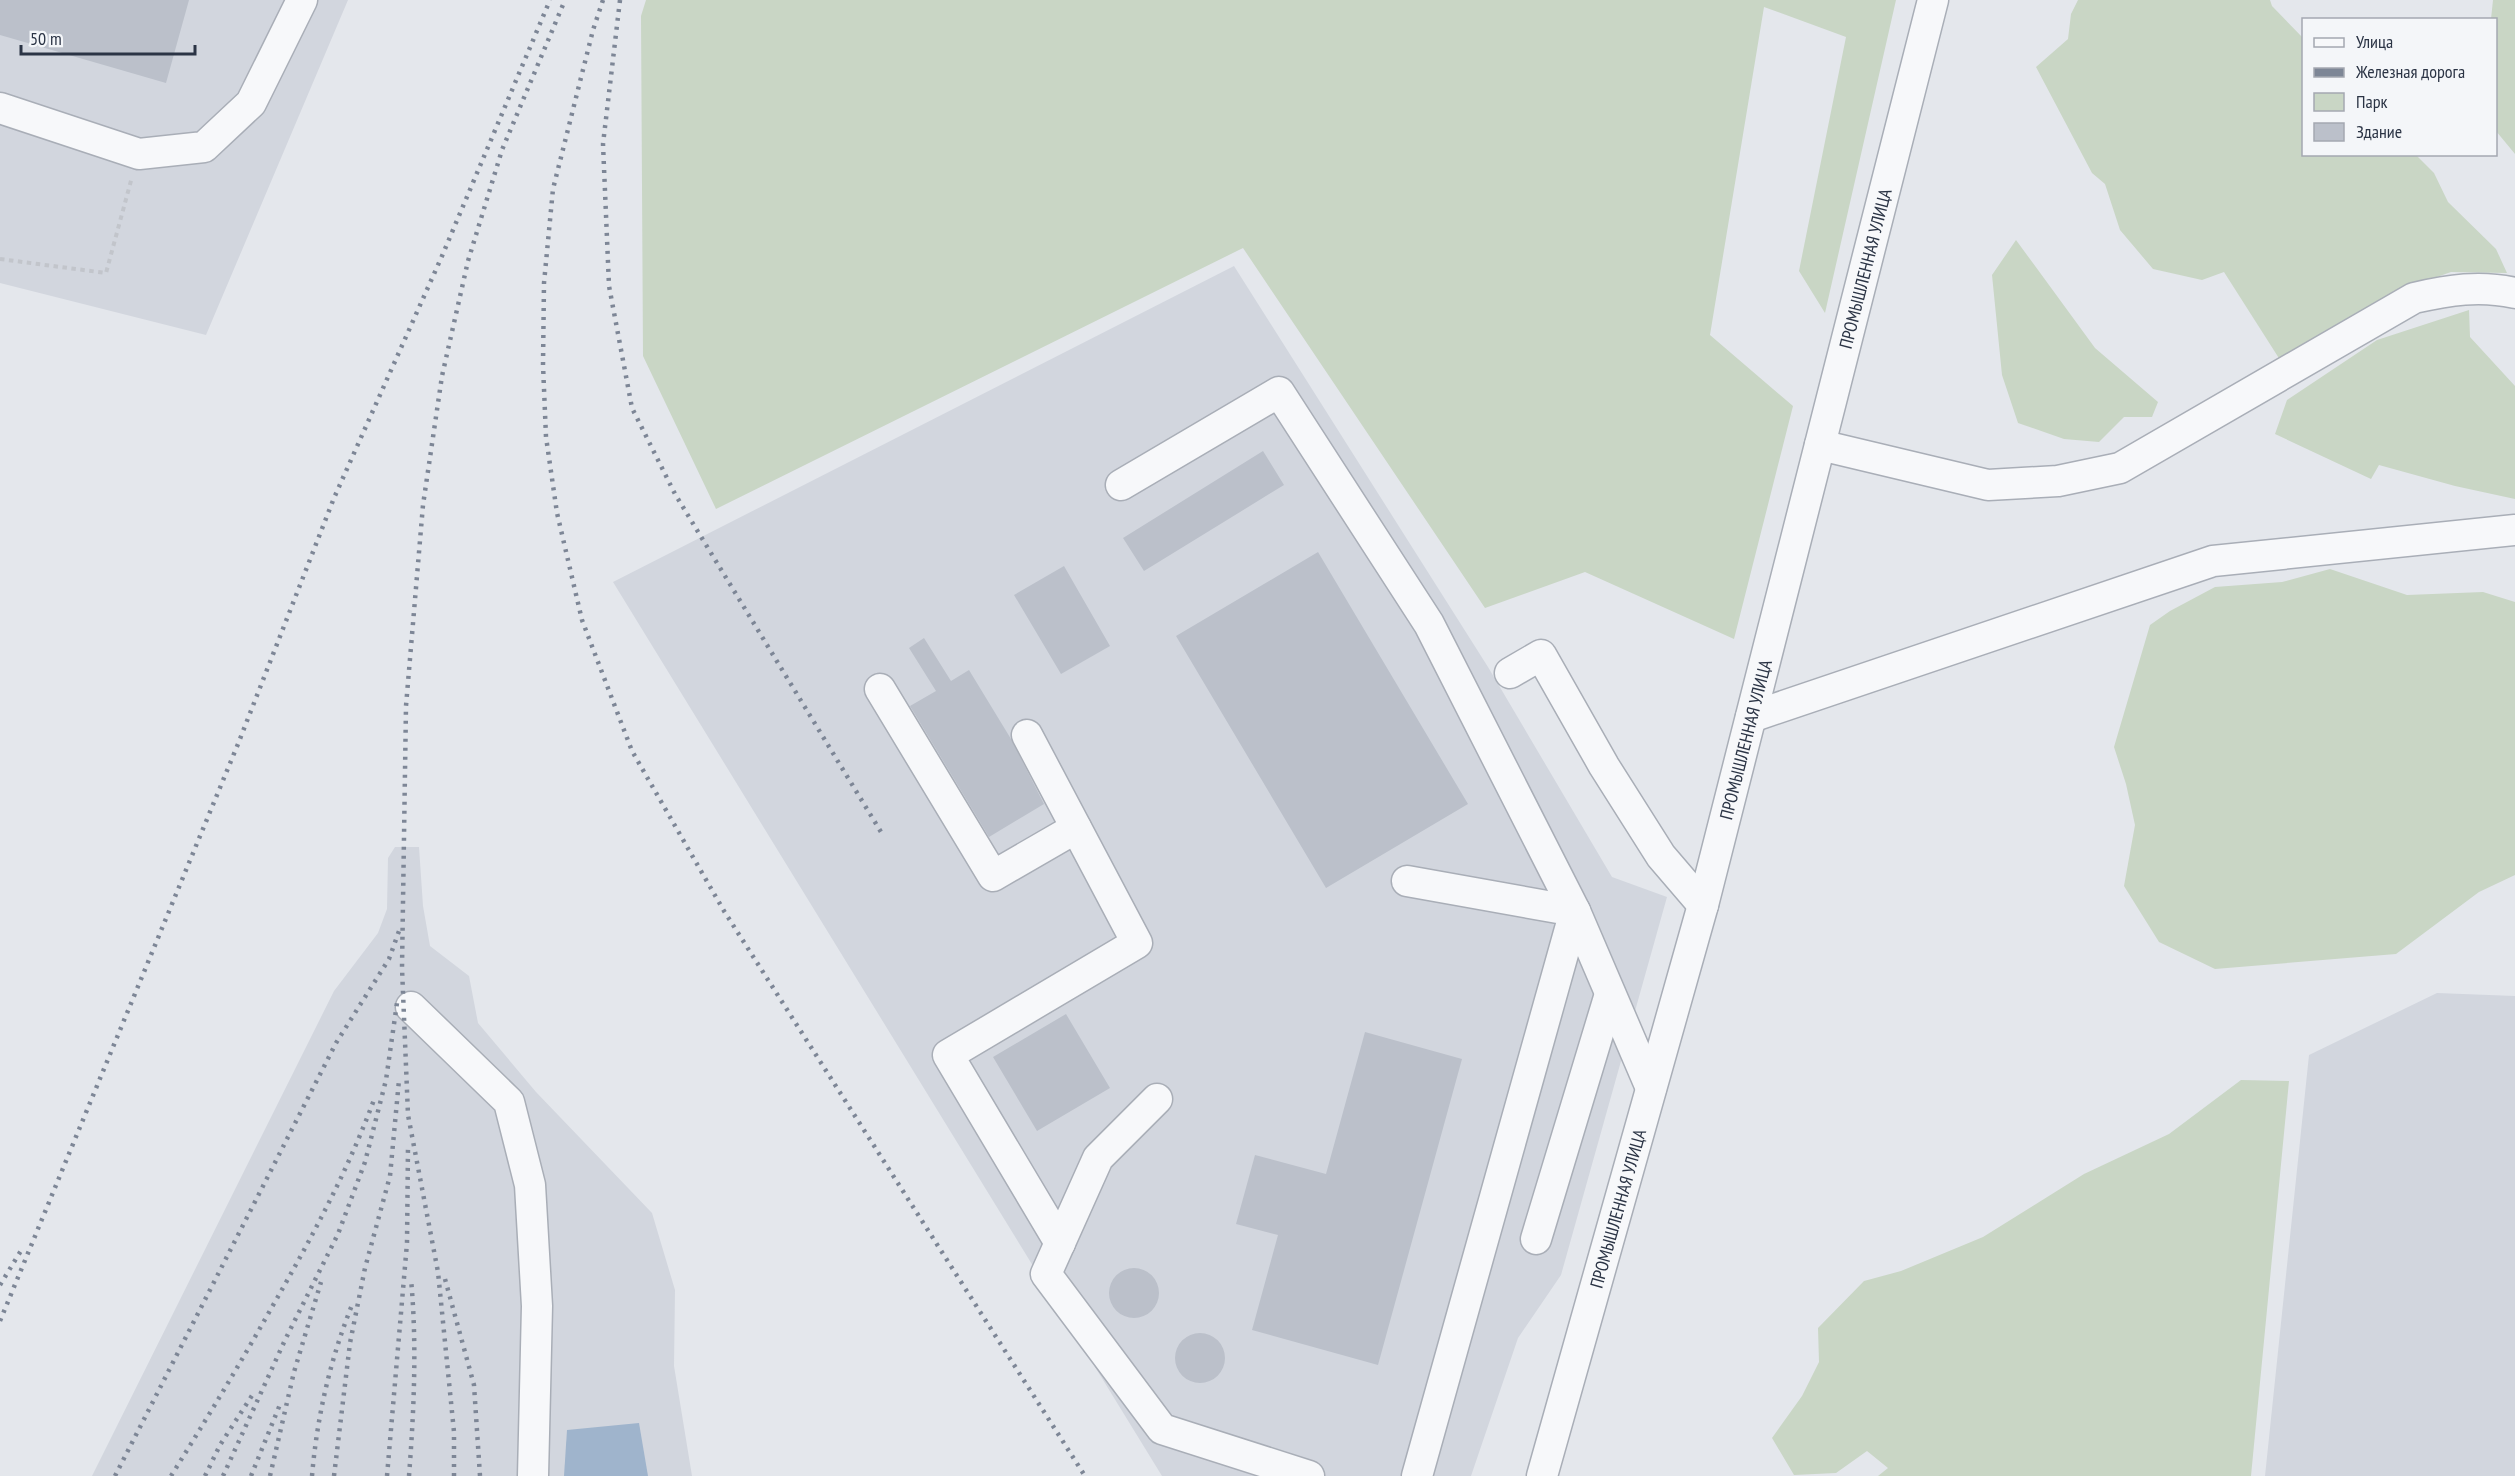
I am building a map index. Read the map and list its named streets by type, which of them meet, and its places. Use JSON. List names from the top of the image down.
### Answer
{
  "streets": {
    "street": ["ПРОМЫШЛЕННАЯ УЛИЦА"]
  },
  "legend": [
    "Улица",
    "Железная дорога",
    "Парк",
    "Здание"
  ],
  "scale_bar": "50 m"
}
